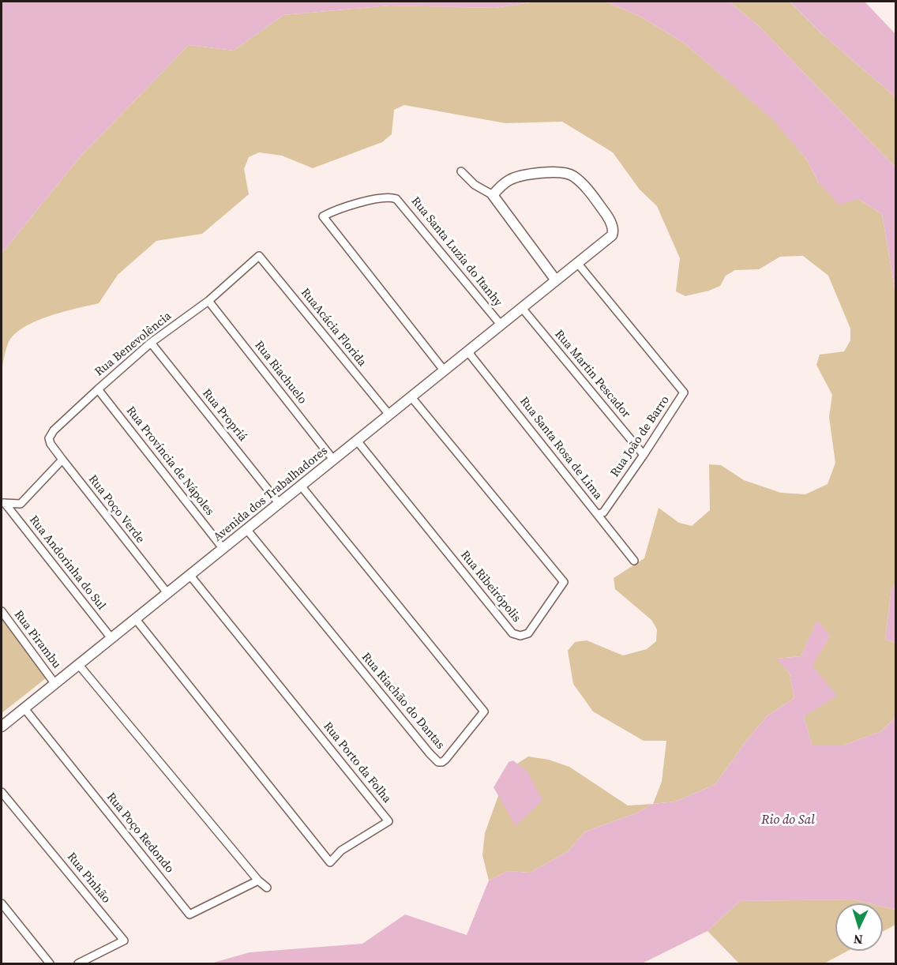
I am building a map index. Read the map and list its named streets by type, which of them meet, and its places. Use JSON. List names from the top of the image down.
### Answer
{
  "streets": {
    "street": [
      "Rua Santa Luzia do Itanhy",
      "RuaAcácia Florida",
      "Rua Benevolência",
      "Rua Riachuelo",
      "Rua Martin Pescador",
      "Rua Propriá",
      "Rua João de Barro",
      "Rua Santa Rosa de Lima",
      "Rua Província de Nápoles",
      "Avenida dos Trabalhadores",
      "Rua Poço Verde",
      "Rua Andorinha do Sul",
      "Rua Ribeirópolis",
      "Rua Pirambu",
      "Rua Riachão do Dantas",
      "Rua Porto da Folha",
      "Rua Poço Redondo",
      "Rua Pinhão"
    ]
  },
  "crossings": [
    ["Rua Santa Luzia do Itanhy", "Avenida dos Trabalhadores"],
    ["RuaAcácia Florida", "Rua Benevolência"],
    ["RuaAcácia Florida", "Avenida dos Trabalhadores"],
    ["Rua Benevolência", "Rua Riachuelo"],
    ["Rua Benevolência", "Rua Propriá"],
    ["Rua Benevolência", "Rua Província de Nápoles"],
    ["Rua Benevolência", "Rua Poço Verde"],
    ["Rua Riachuelo", "Avenida dos Trabalhadores"],
    ["Rua Martin Pescador", "Rua João de Barro"],
    ["Rua Martin Pescador", "Avenida dos Trabalhadores"],
    ["Rua Propriá", "Avenida dos Trabalhadores"],
    ["Rua João de Barro", "Rua Santa Rosa de Lima"],
    ["Rua João de Barro", "Avenida dos Trabalhadores"],
    ["Rua Santa Rosa de Lima", "Avenida dos Trabalhadores"],
    ["Rua Província de Nápoles", "Avenida dos Trabalhadores"],
    ["Avenida dos Trabalhadores", "Rua Poço Verde"],
    ["Avenida dos Trabalhadores", "Rua Andorinha do Sul"],
    ["Avenida dos Trabalhadores", "Rua Ribeirópolis"],
    ["Avenida dos Trabalhadores", "Rua Pirambu"],
    ["Avenida dos Trabalhadores", "Rua Riachão do Dantas"],
    ["Avenida dos Trabalhadores", "Rua Porto da Folha"],
    ["Avenida dos Trabalhadores", "Rua Poço Redondo"]
  ],
  "water": ["Rio do Sal"],
  "north": "bottom"
}
